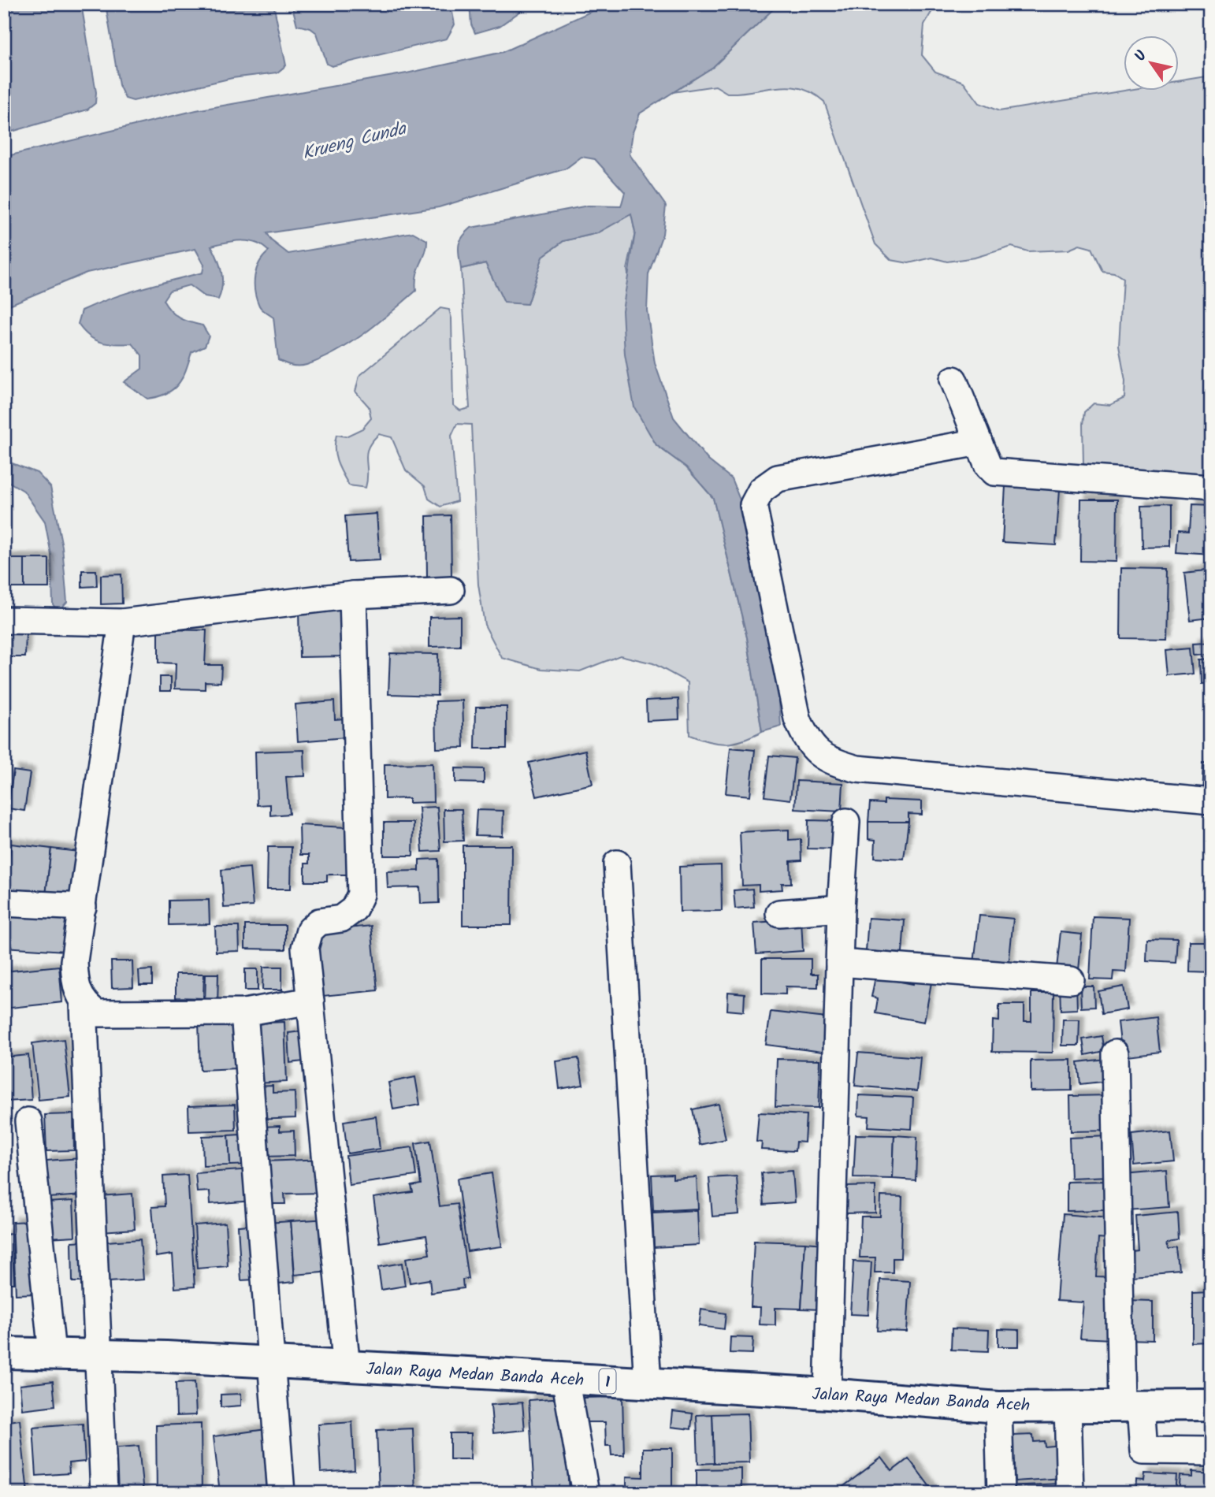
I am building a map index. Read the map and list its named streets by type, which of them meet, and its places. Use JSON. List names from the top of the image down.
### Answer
{
  "streets": {
    "highway": ["Jalan Raya Medan Banda Aceh", "1"]
  },
  "water": ["Krueng Cunda"],
  "north": "top left"
}
